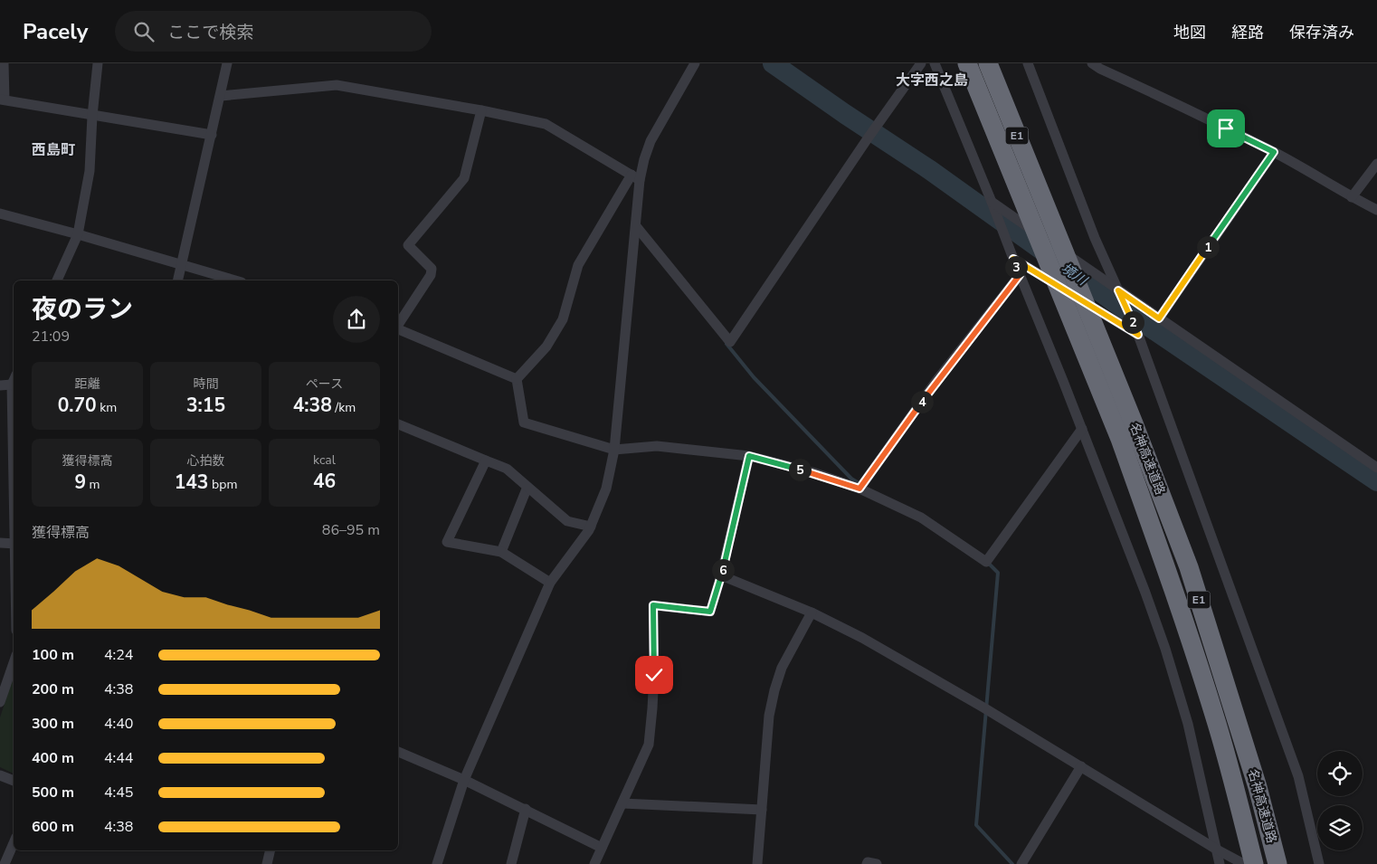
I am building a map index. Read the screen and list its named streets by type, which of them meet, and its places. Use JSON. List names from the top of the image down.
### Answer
{
  "streets": {
    "highway": ["E1", "名神高速道路"]
  },
  "districts": ["大字西之島", "西島町"],
  "water": ["境川"],
  "page": {
    "header": "Pacely",
    "search": "ここで検索",
    "nav": ["地図", "経路", "保存済み"],
    "pins": [
      "1",
      "3",
      "2",
      "4",
      "5",
      "6"
    ],
    "heading": ["夜のラン", "21:09"],
    "stats": [
      ["距離", "0.70 km"],
      ["時間", "3:15"],
      ["ペース", "4:38 /km"],
      ["獲得標高", "9 m"],
      ["心拍数", "143 bpm"],
      ["kcal", "46"]
    ],
    "chart": ["獲得標高", "86–95 m"],
    "list": [
      {
        "name": "100 m",
        "note": "4:24"
      },
      {
        "name": "200 m",
        "note": "4:38"
      },
      {
        "name": "300 m",
        "note": "4:40"
      },
      {
        "name": "400 m",
        "note": "4:44"
      },
      {
        "name": "500 m",
        "note": "4:45"
      },
      {
        "name": "600 m",
        "note": "4:38"
      }
    ]
  }
}
